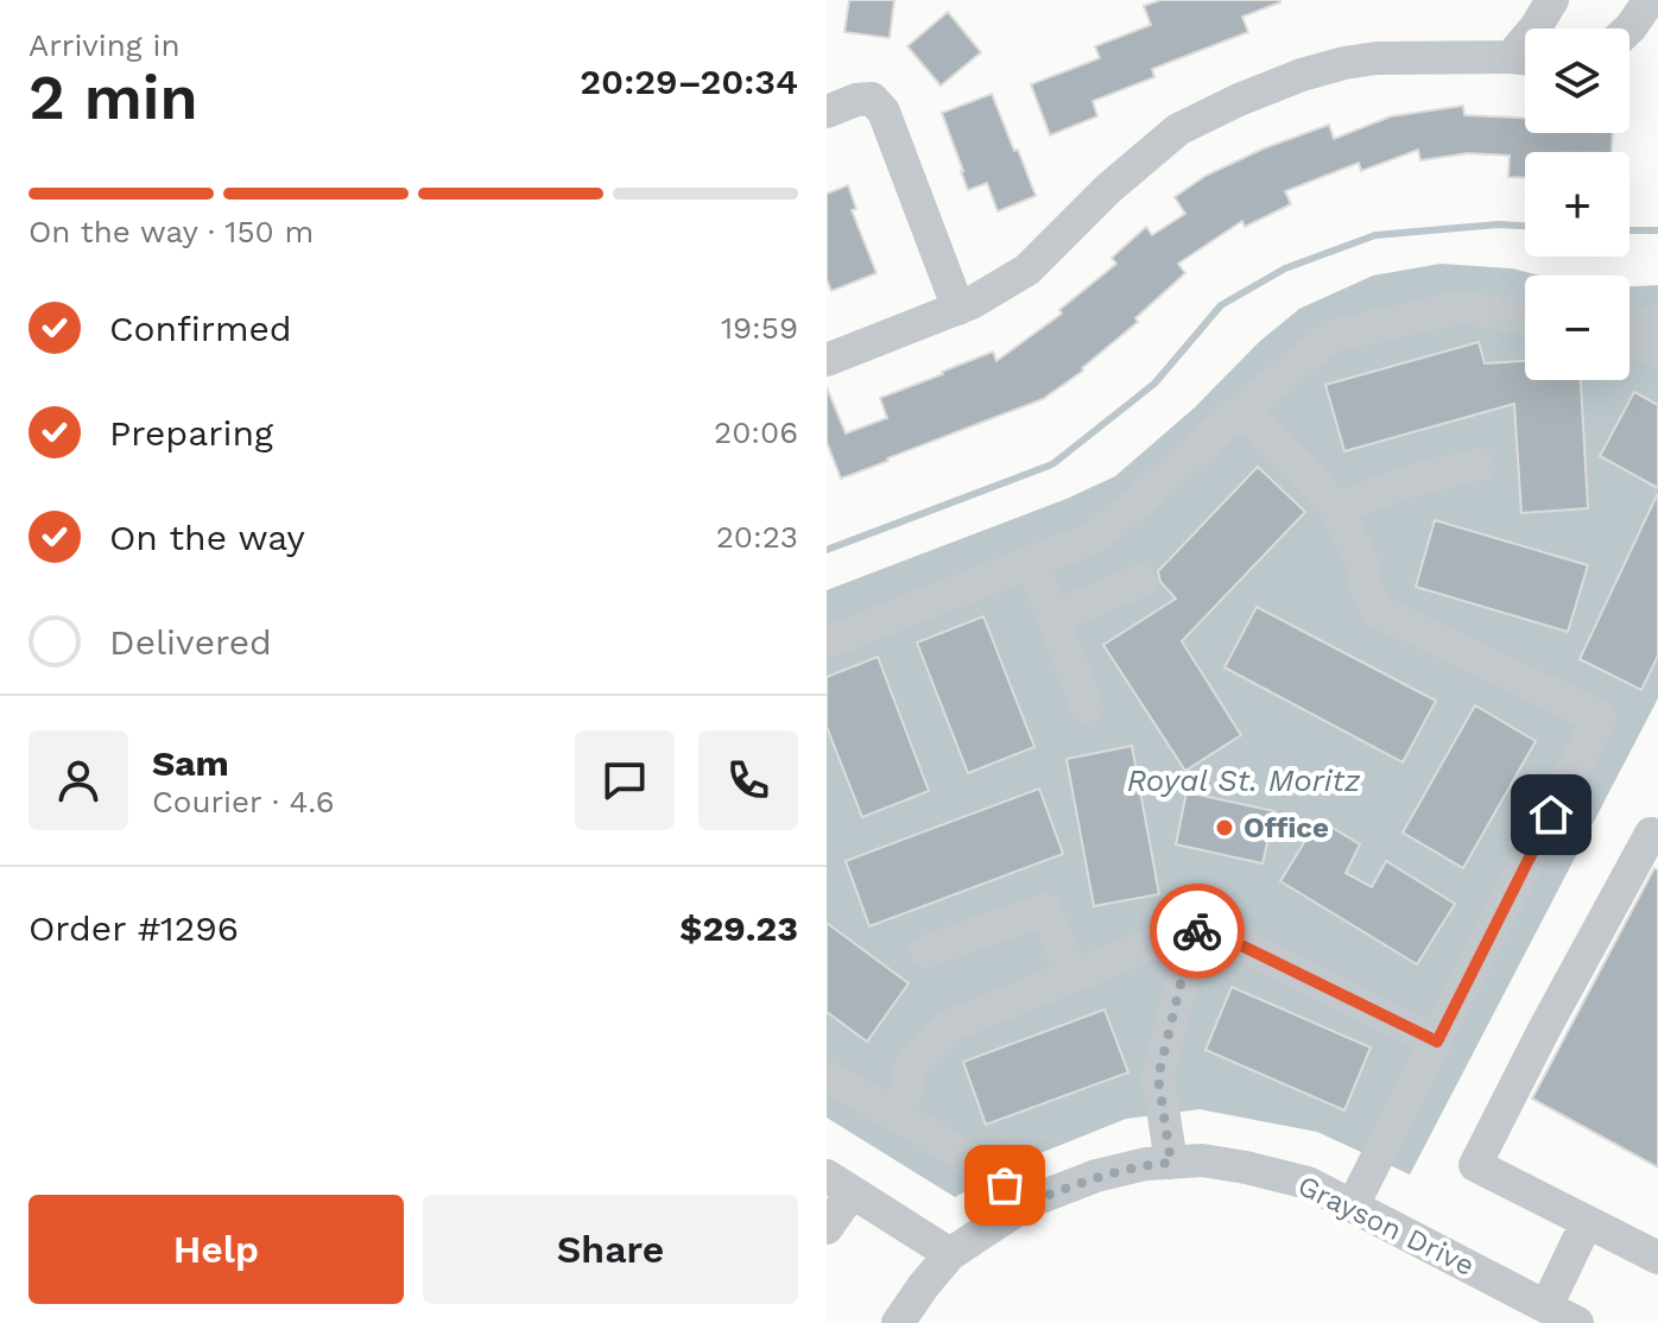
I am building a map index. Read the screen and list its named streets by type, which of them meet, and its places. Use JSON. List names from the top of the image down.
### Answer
{
  "streets": {
    "street": ["Grayson Drive"]
  },
  "water": ["Royal St. Moritz"],
  "places": ["Office"],
  "page": {
    "heading": ["2 min", "Arriving in", "20:29–20:34"],
    "panel": [
      "Sam",
      "Courier · 4.6",
      "Order #1296",
      "$29.23"
    ],
    "map_buttons": ["+", "−"],
    "bar": "On the way · 150 m",
    "list": [
      ["Confirmed", "19:59"],
      ["Preparing", "20:06"],
      ["On the way", "20:23"],
      "Delivered"
    ],
    "buttons": ["Help", "Share"]
  }
}
